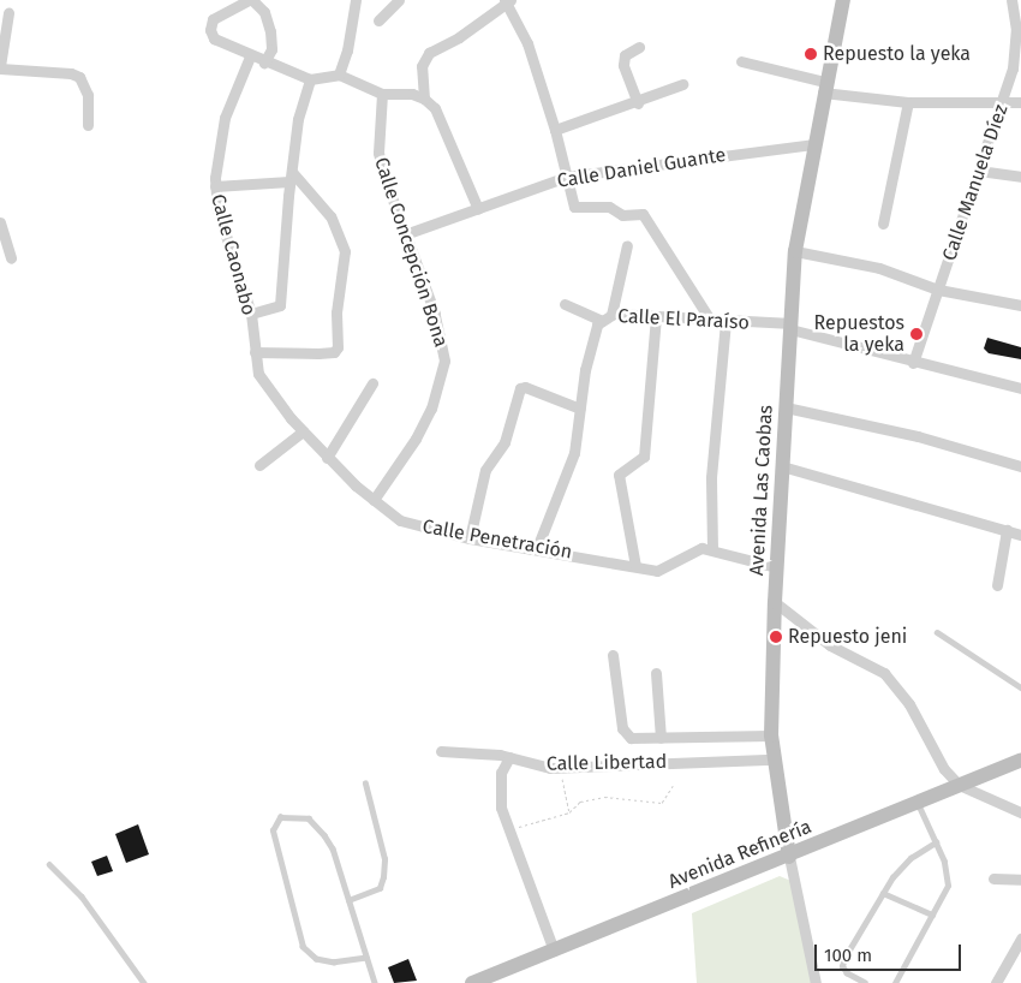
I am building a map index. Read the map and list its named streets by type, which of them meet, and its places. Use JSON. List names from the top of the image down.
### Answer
{
  "streets": {
    "street": [
      "Calle Daniel Guante",
      "Calle Manuela Díez",
      "Calle Concepción Bona",
      "Calle Caonabo",
      "Calle El Paraíso",
      "Avenida Las Caobas",
      "Calle Penetración",
      "Calle Libertad",
      "Avenida Refinería"
    ]
  },
  "crossings": [
    ["Calle Daniel Guante", "Calle Concepción Bona"],
    ["Calle Daniel Guante", "Avenida Las Caobas"],
    ["Calle Manuela Díez", "Calle El Paraíso"],
    ["Calle Concepción Bona", "Calle Penetración"],
    ["Calle Caonabo", "Calle Penetración"],
    ["Calle El Paraíso", "Avenida Las Caobas"],
    ["Calle El Paraíso", "Calle Penetración"],
    ["Avenida Las Caobas", "Calle Penetración"],
    ["Avenida Las Caobas", "Calle Libertad"],
    ["Avenida Las Caobas", "Avenida Refinería"]
  ],
  "places": ["Repuesto la yeka", "Repuestos la yeka", "Repuesto jeni"],
  "scale_bar": "100 m"
}
